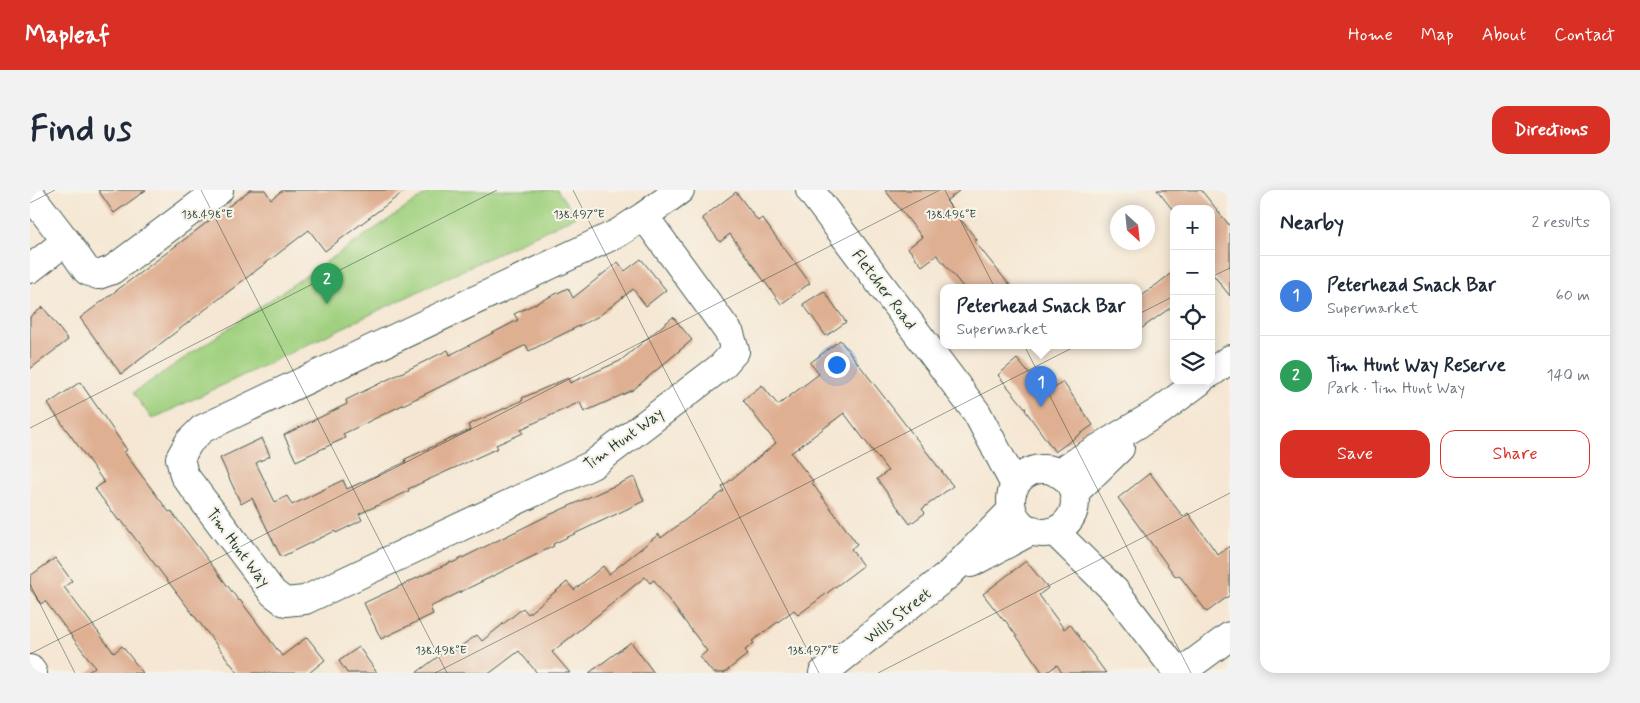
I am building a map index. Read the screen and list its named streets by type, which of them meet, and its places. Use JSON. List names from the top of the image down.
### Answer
{
  "streets": {
    "street": ["Fletcher Road", "Tim Hunt Way", "Wills Street"]
  },
  "crossings": [
    ["Fletcher Road", "Wills Street"]
  ],
  "north": "bottom right",
  "page": {
    "header": "Mapleaf",
    "nav": [
      "Home",
      "Map",
      "About",
      "Contact"
    ],
    "buttons": [
      "Directions",
      ["Save", "Share"]
    ],
    "title": "Find us",
    "heading": ["Nearby", "2 results"],
    "map_buttons": ["+", "−"],
    "list": [
      {
        "mark": "1",
        "name": "Peterhead Snack Bar",
        "note": "Supermarket",
        "value": "60 m"
      },
      {
        "mark": "2",
        "name": "Tim Hunt Way Reserve",
        "note": "Park · Tim Hunt Way",
        "value": "140 m"
      }
    ],
    "pins": ["2", "1"],
    "popup": ["Peterhead Snack Bar", "Supermarket"]
  },
  "coordinates": ["138.498°E", "138.497°E", "138.496°E"]
}
